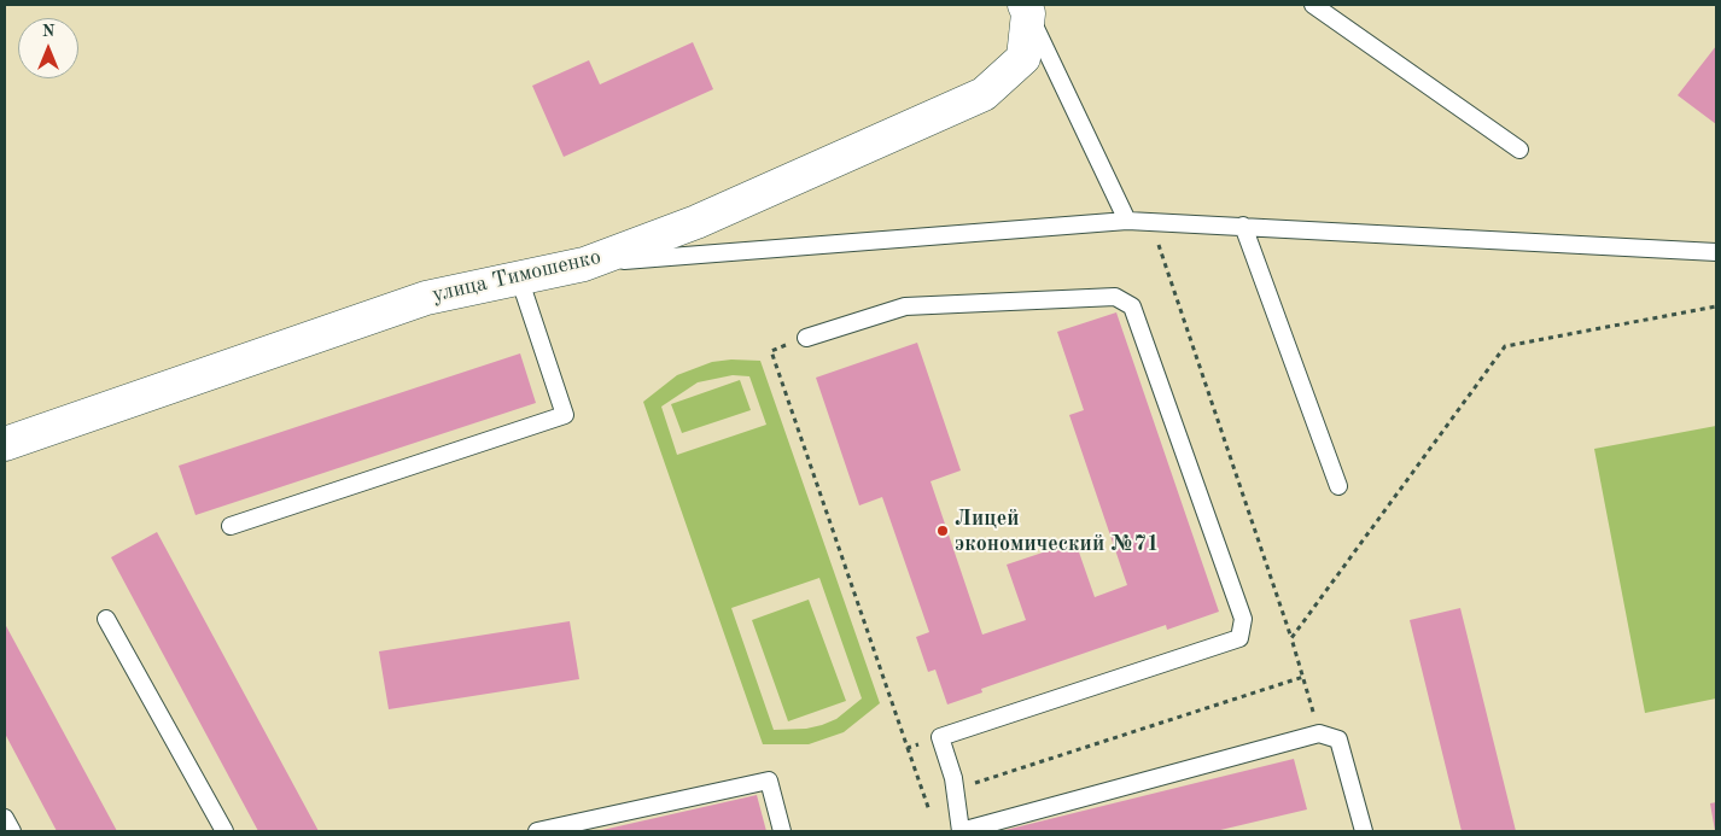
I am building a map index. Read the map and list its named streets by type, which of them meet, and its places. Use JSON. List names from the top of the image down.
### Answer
{
  "streets": {
    "street": ["улица Тимошенко"]
  },
  "places": ["Лицей экономический №71"],
  "north": "top"
}
